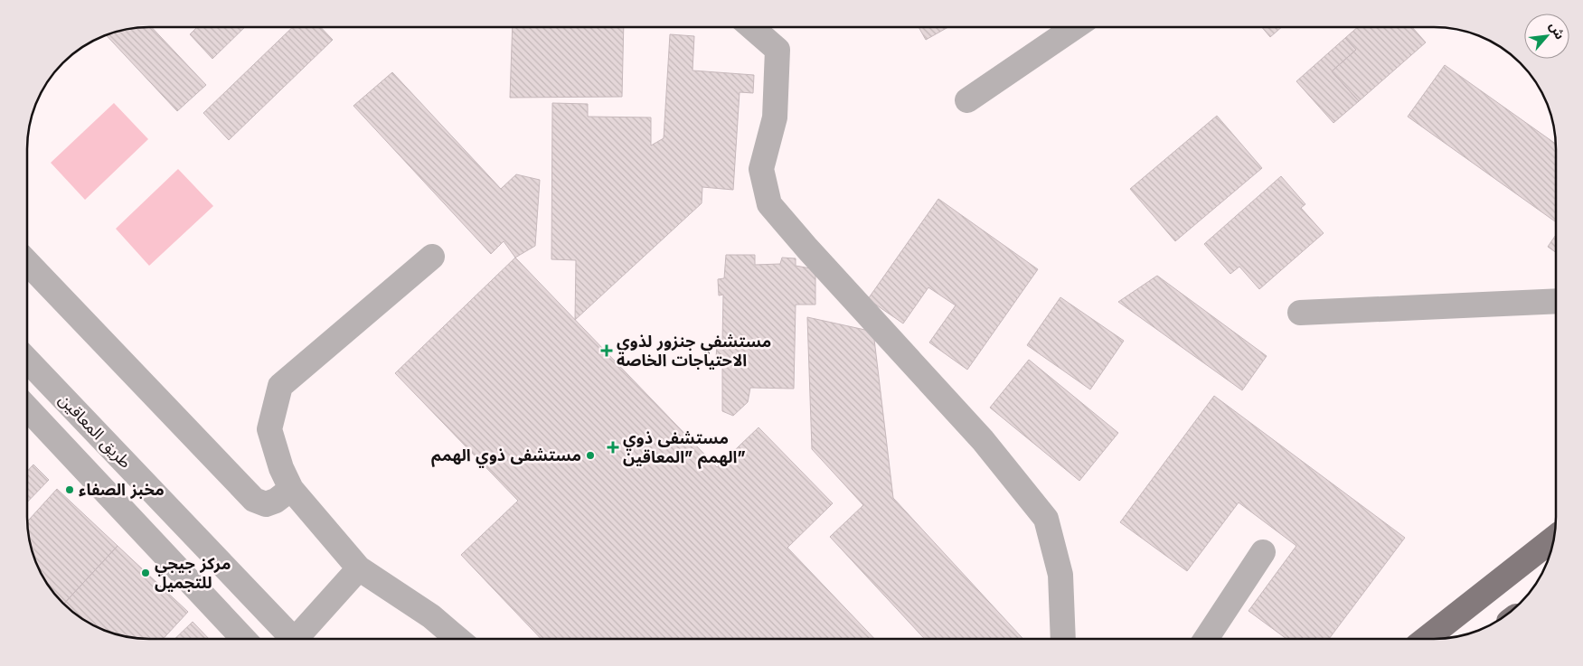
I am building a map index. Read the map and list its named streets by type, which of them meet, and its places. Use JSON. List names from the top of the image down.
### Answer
{
  "streets": {
    "street": ["طريق المعاقين"]
  },
  "places": {
    "health": ["مستشفي جنزور لذوي الاحتياجات الخاصة", "مستشفى ذوي الهمم \"المعاقين\""],
    "other": ["مستشفى ذوي الهمم", "مخبز الصفاء", "مركز جيجي للتجميل"]
  },
  "north": "top right"
}
